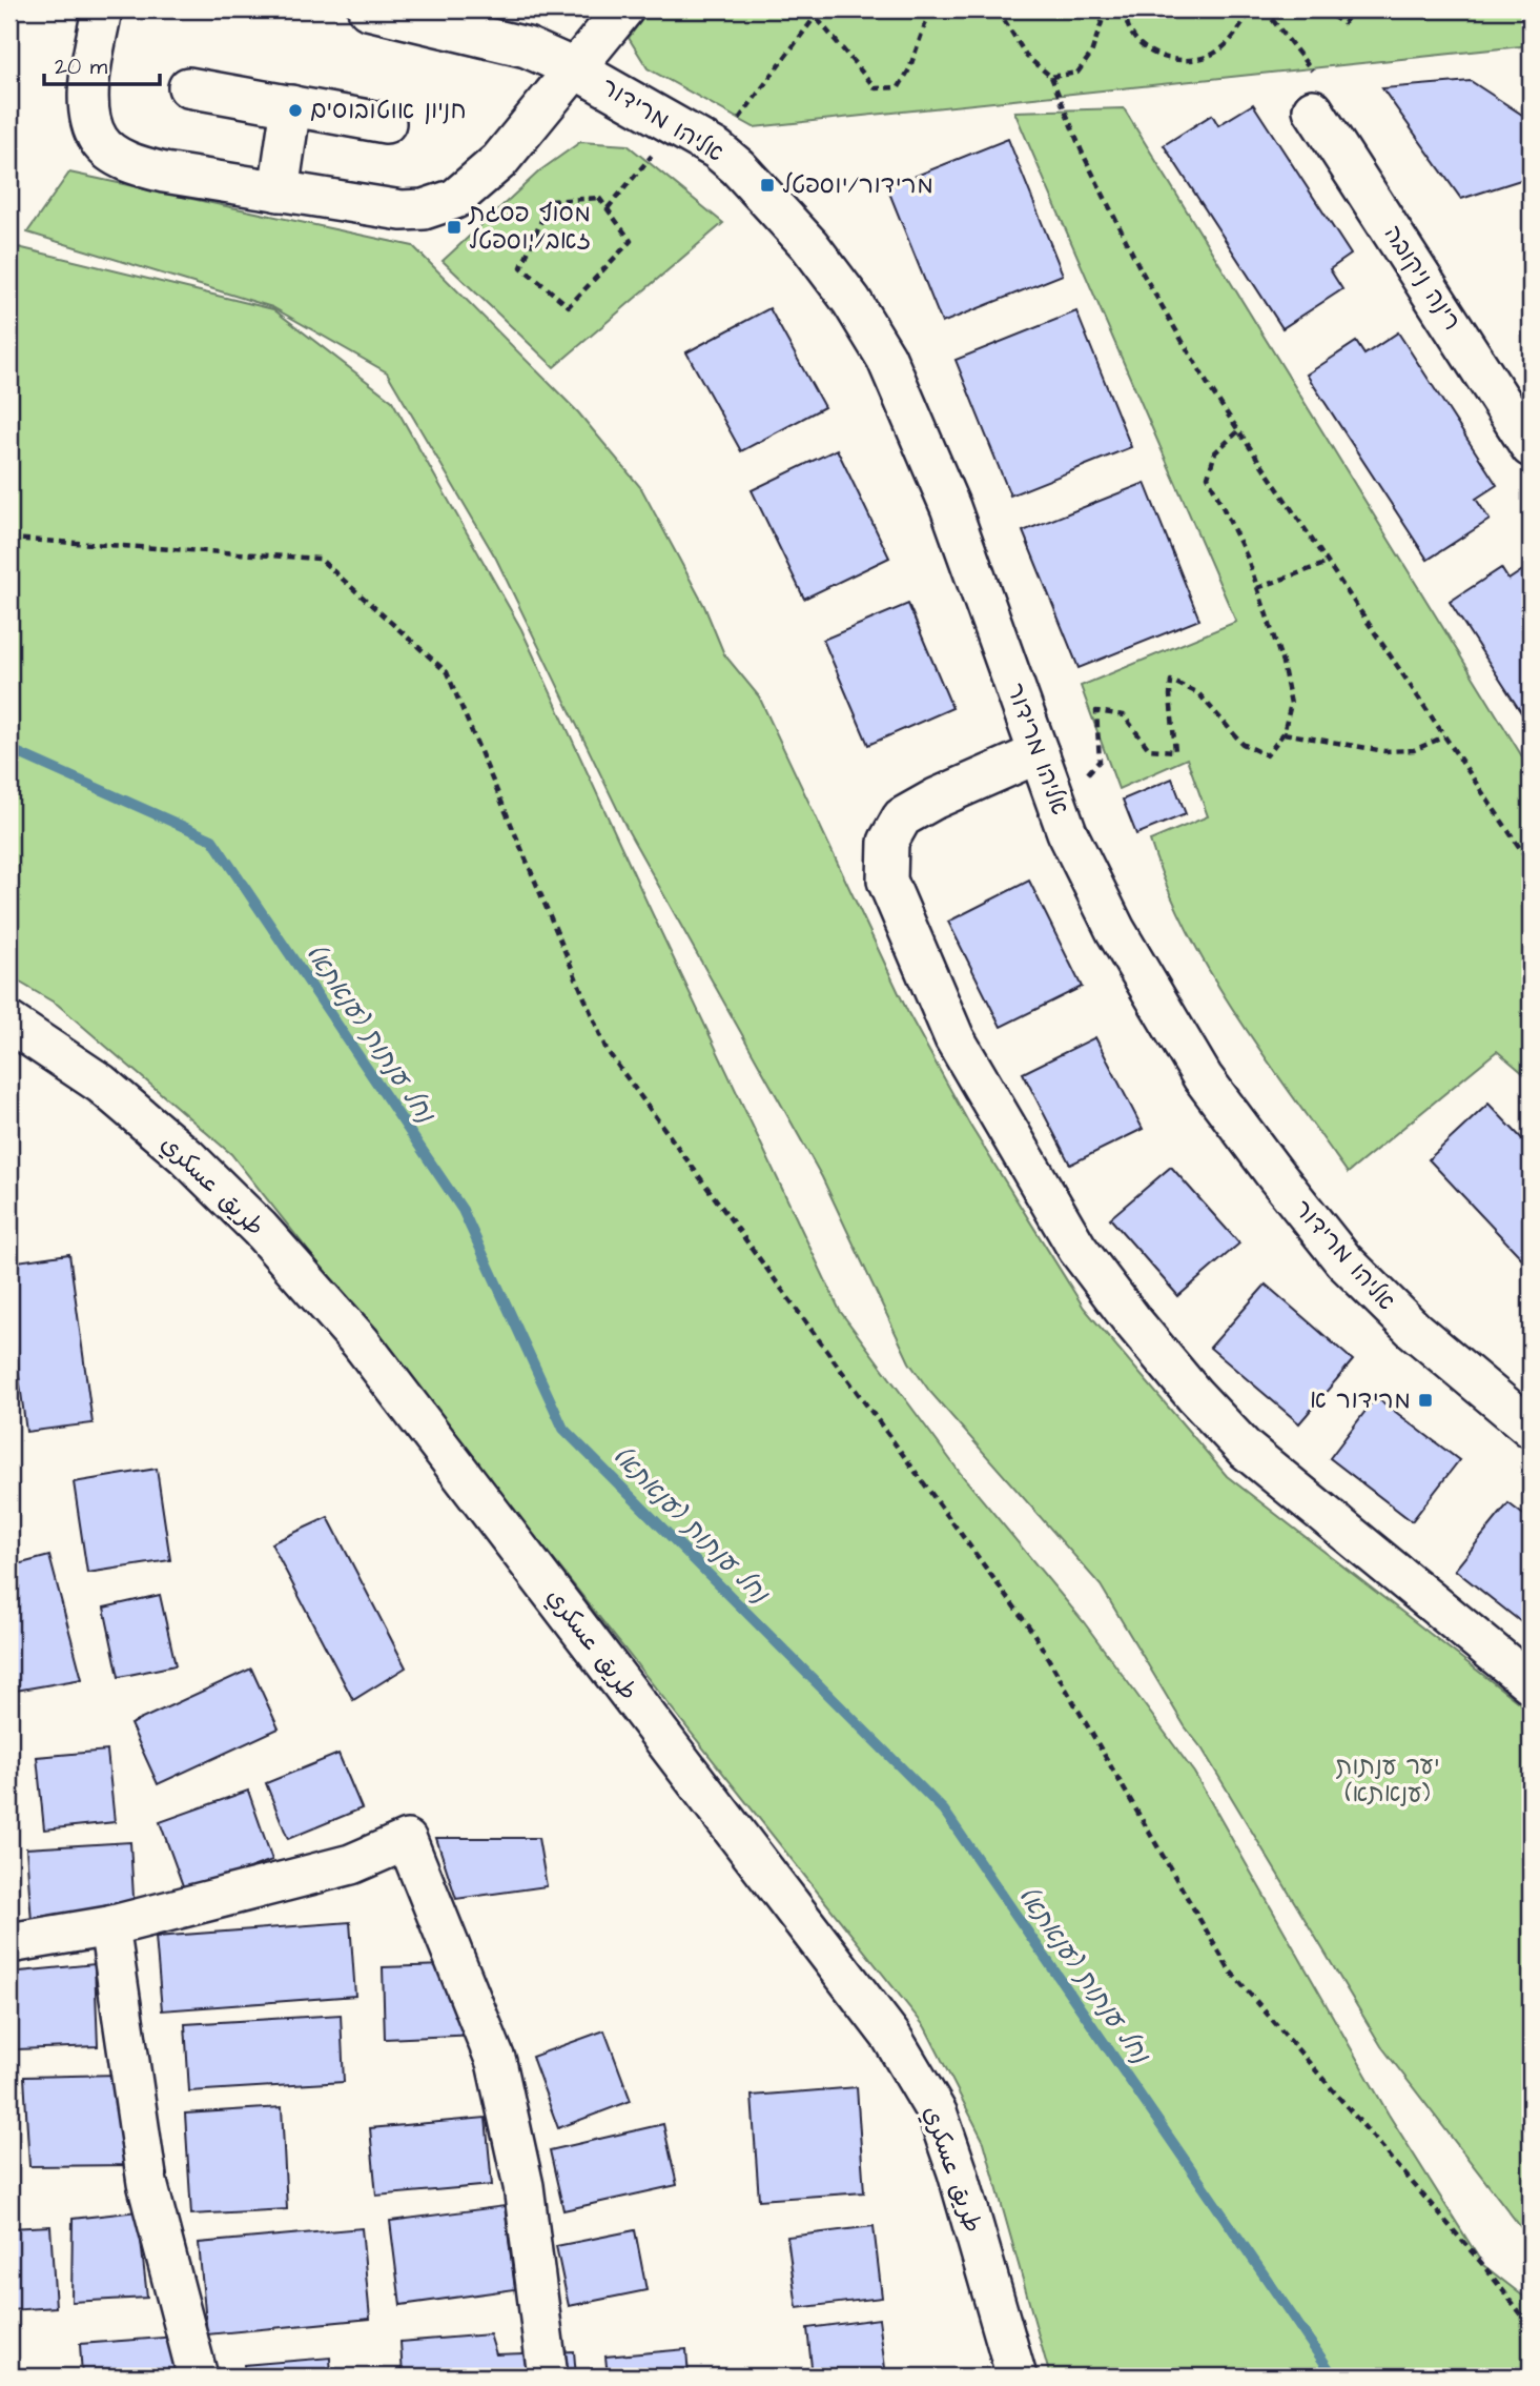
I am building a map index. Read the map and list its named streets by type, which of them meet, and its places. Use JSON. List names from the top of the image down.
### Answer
{
  "streets": {
    "street": ["אליהו מרידור", "רינה ניקובה", "طريق عسكري"]
  },
  "water": ["נחל ענתות (ענאתא)"],
  "parks": ["יער ענתות (ענאתא)"],
  "places": {
    "other": ["חניון אוטובוסים"],
    "transit": ["מרידור/יוספטל", "מסוף פסגת זאב/יוספטל", "מרידור א"]
  },
  "scale_bar": "20 m"
}
